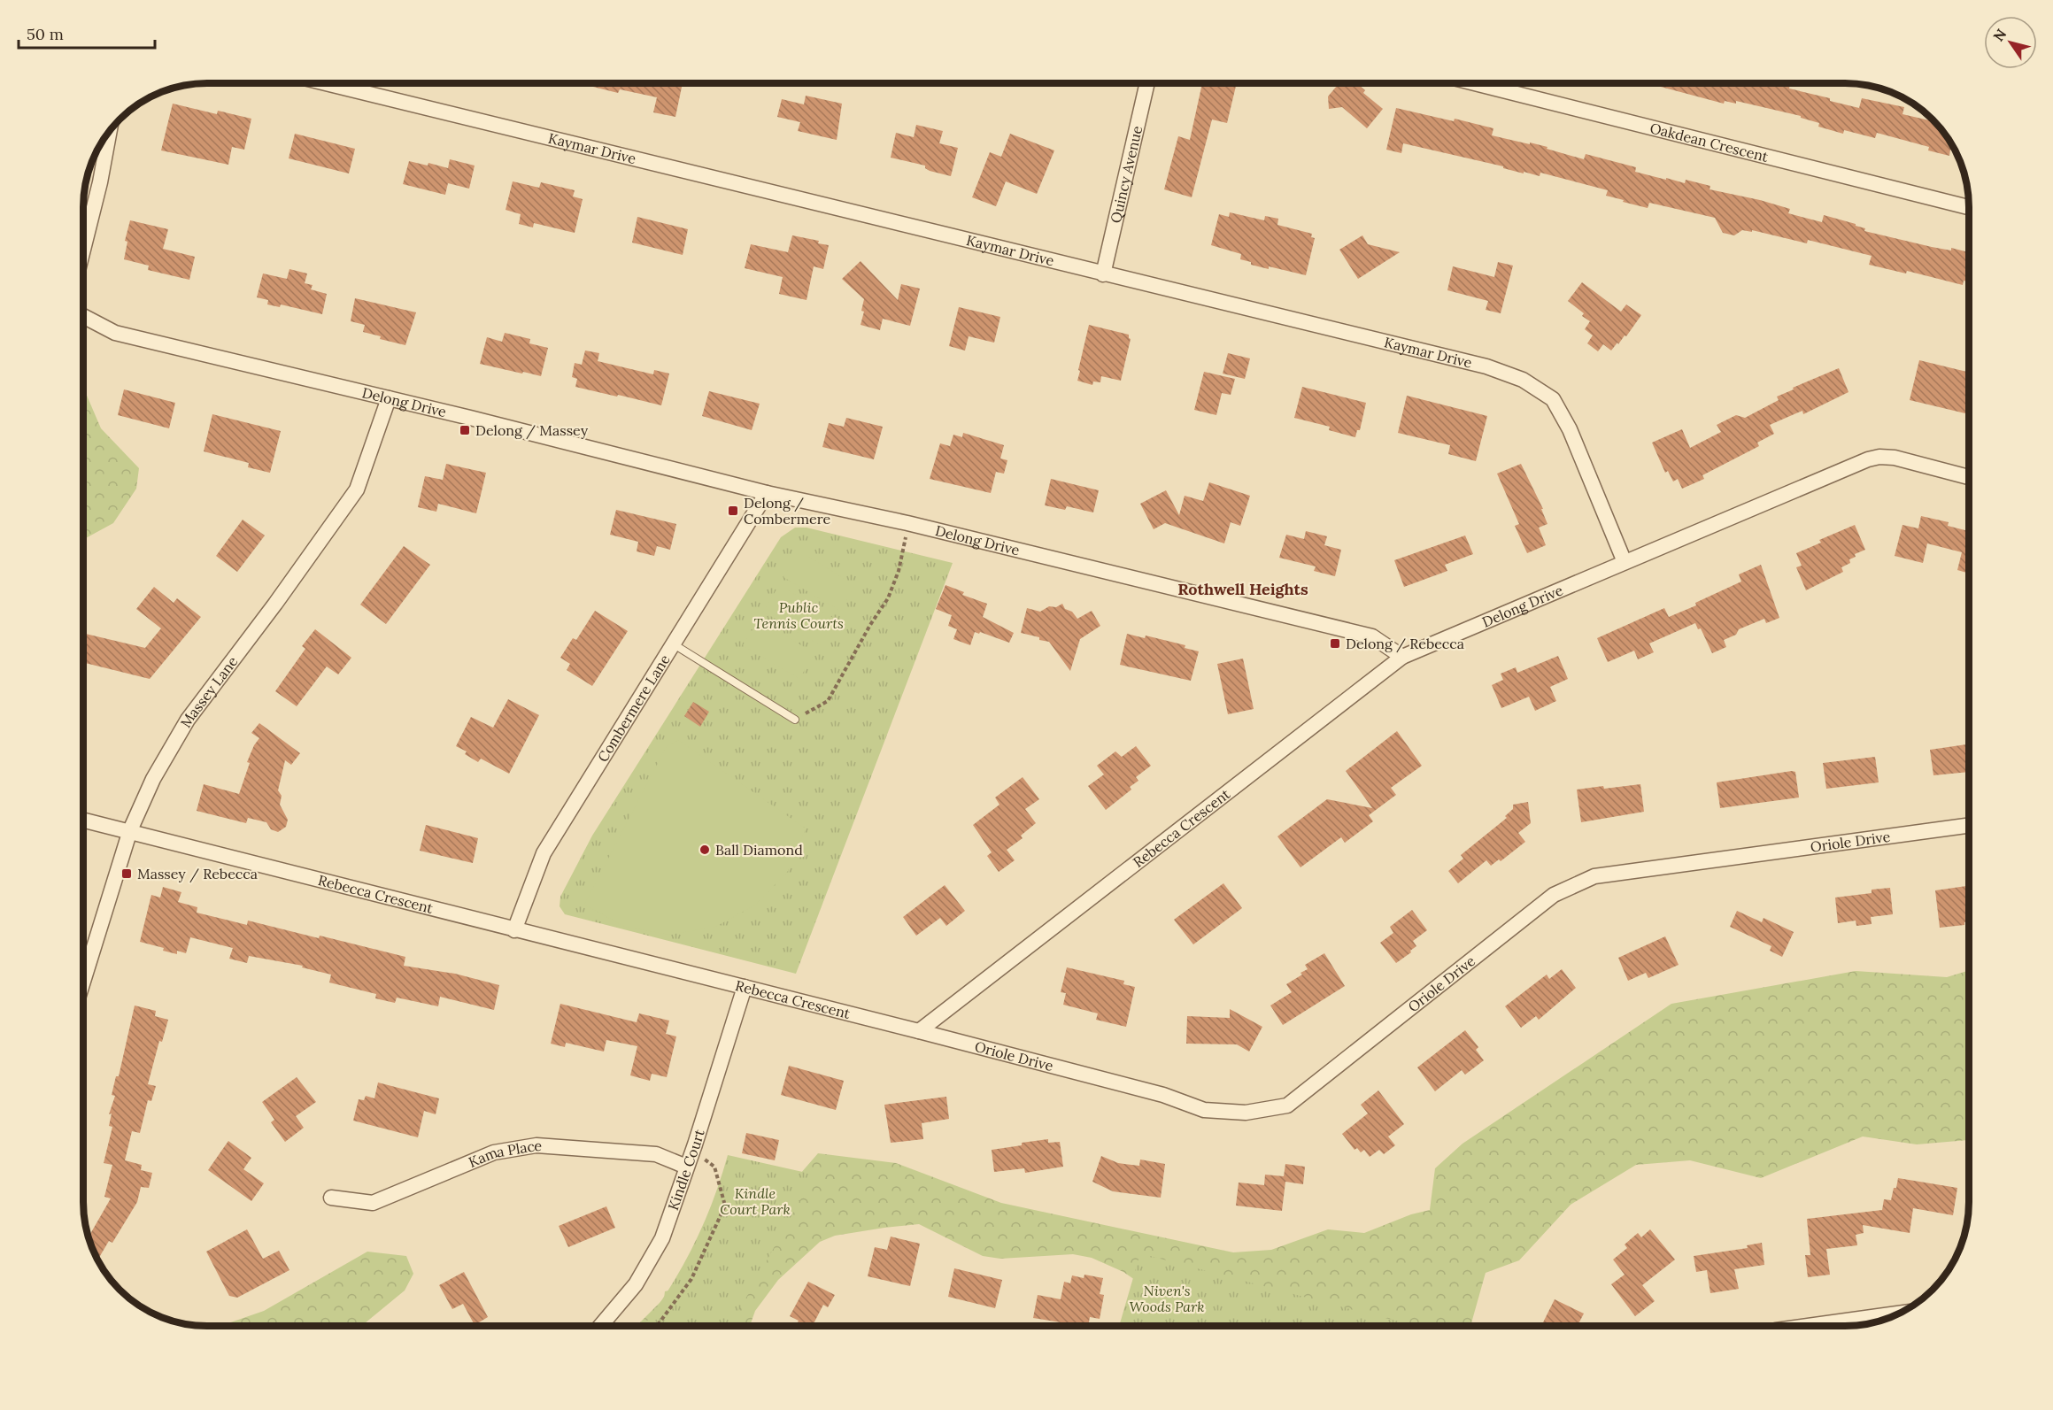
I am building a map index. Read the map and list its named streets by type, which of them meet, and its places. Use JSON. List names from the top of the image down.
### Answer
{
  "streets": {
    "street": [
      "Oakdean Crescent",
      "Kaymar Drive",
      "Quincy Avenue",
      "Delong Drive",
      "Massey Lane",
      "Combermere Lane",
      "Rebecca Crescent",
      "Oriole Drive",
      "Kama Place",
      "Kindle Court"
    ]
  },
  "crossings": [
    ["Kaymar Drive", "Quincy Avenue"],
    ["Kaymar Drive", "Delong Drive"],
    ["Delong Drive", "Massey Lane"],
    ["Delong Drive", "Combermere Lane"],
    ["Delong Drive", "Rebecca Crescent"],
    ["Massey Lane", "Rebecca Crescent"],
    ["Combermere Lane", "Rebecca Crescent"],
    ["Rebecca Crescent", "Oriole Drive"],
    ["Rebecca Crescent", "Kindle Court"],
    ["Kama Place", "Kindle Court"]
  ],
  "districts": ["Rothwell Heights"],
  "parks": ["Public Tennis Courts", "Kindle Court Park", "Niven's Woods Park"],
  "places": {
    "transit": [
      "Delong / Massey",
      "Delong / Combermere",
      "Delong / Rebecca",
      "Massey / Rebecca"
    ],
    "other": ["Ball Diamond"]
  },
  "scale_bar": "50 m",
  "north": "top left"
}
